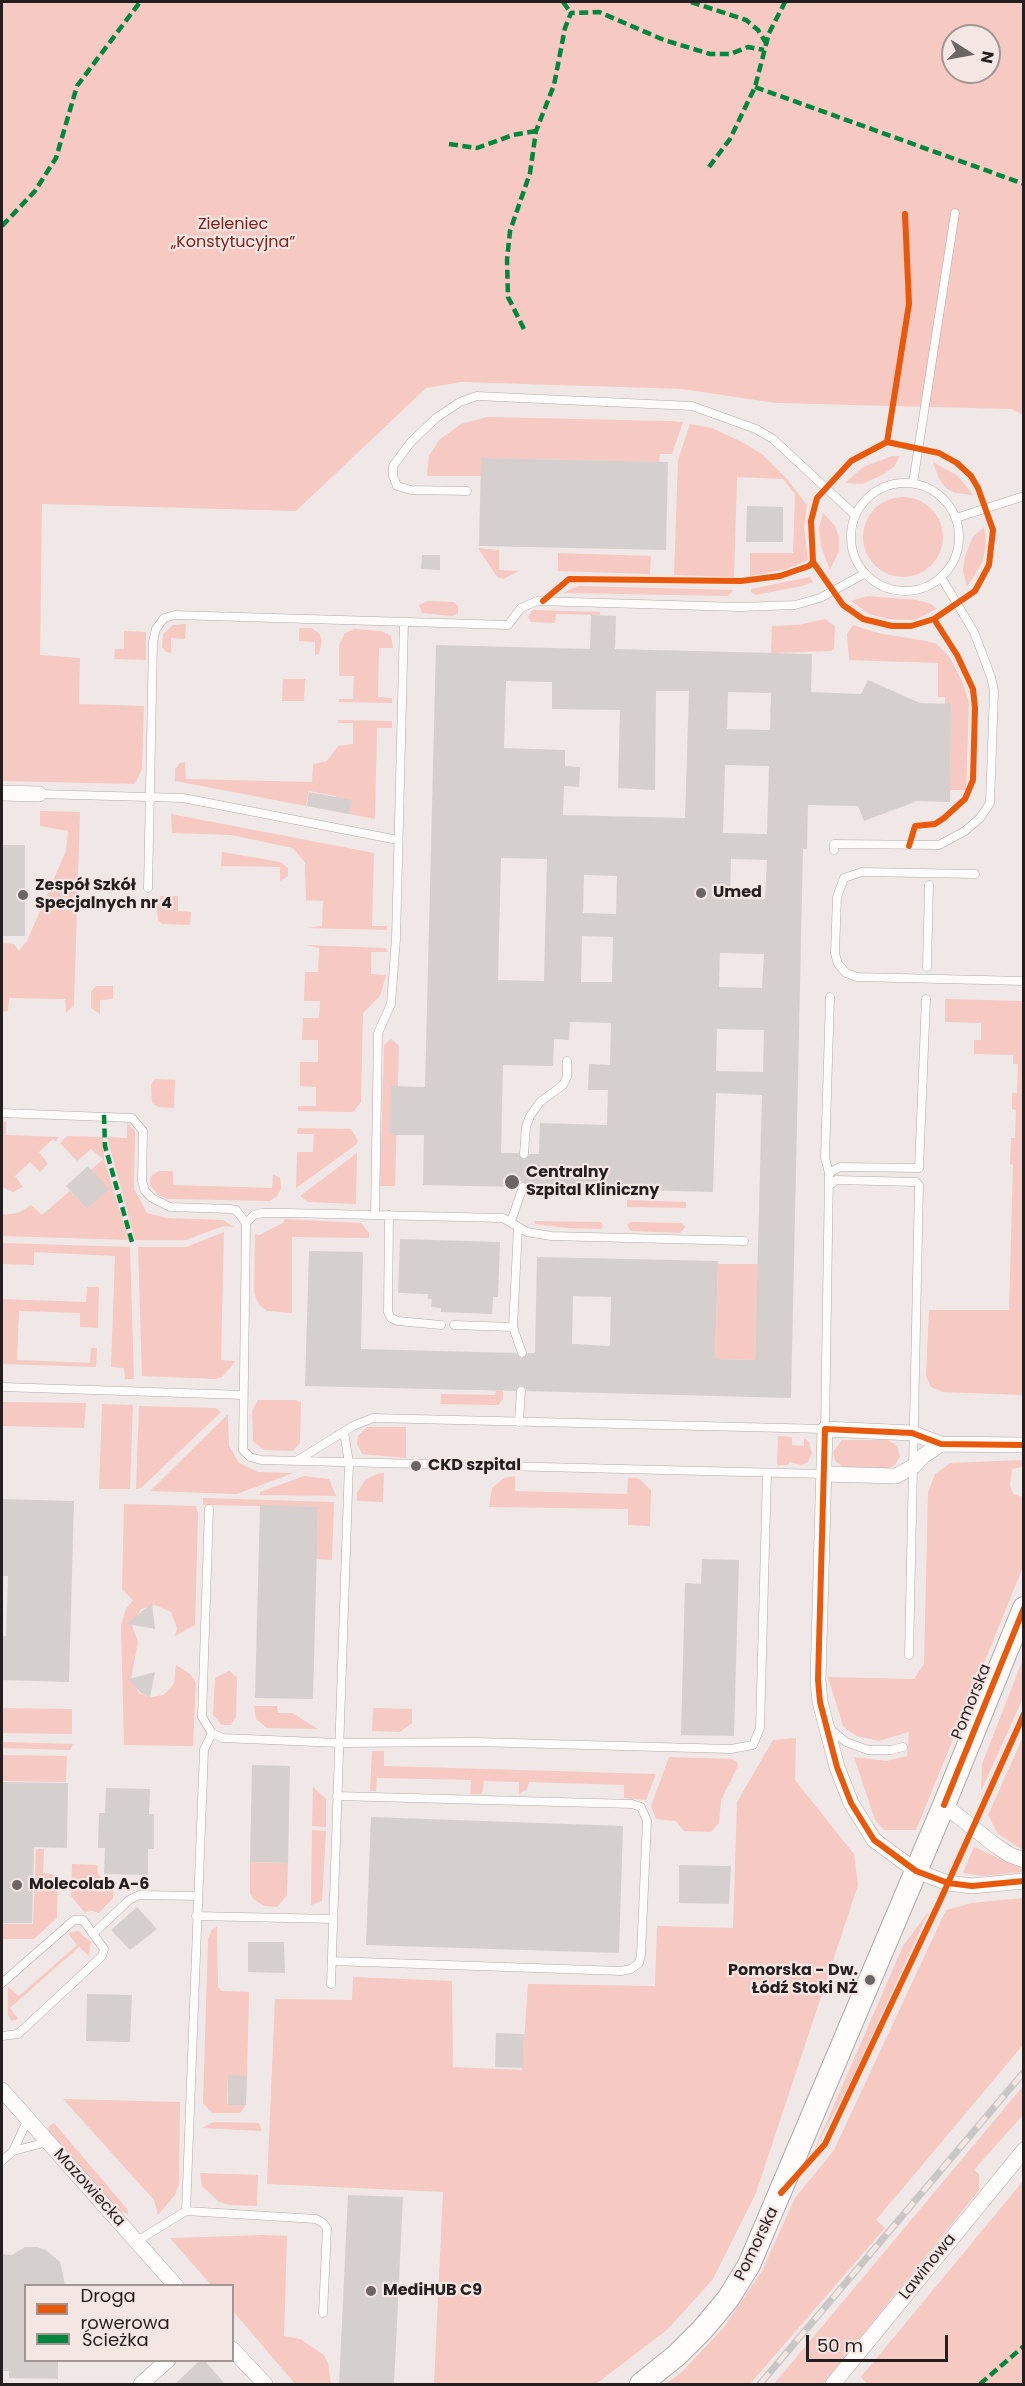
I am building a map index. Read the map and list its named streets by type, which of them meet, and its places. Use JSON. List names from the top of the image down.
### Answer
{
  "streets": {
    "street": ["Pomorska", "Mazowiecka", "Lawinowa"]
  },
  "parks": ["Zieleniec „Konstytucyjna”"],
  "places": [
    "Umed",
    "Zespół Szkół Specjalnych nr 4",
    "Centralny Szpital Kliniczny",
    "CKD szpital",
    "Molecolab A-6",
    "Pomorska - Dw. Łódź Stoki NŻ",
    "MediHUB C9"
  ],
  "legend": ["Droga rowerowa", "Ścieżka"],
  "scale_bar": "50 m",
  "north": "right"
}
